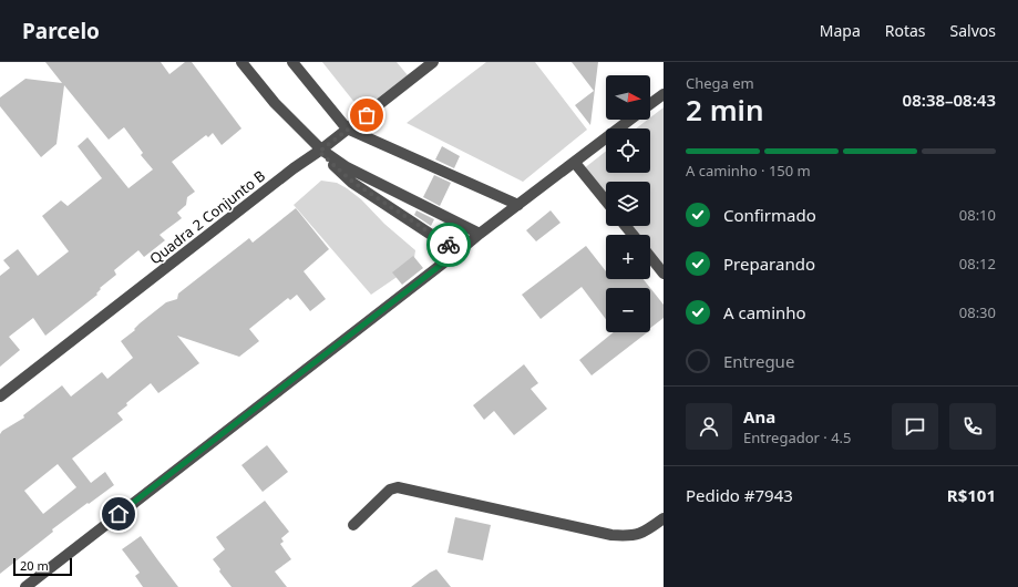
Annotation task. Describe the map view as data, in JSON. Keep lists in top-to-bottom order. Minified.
{"streets":{"street":["Quadra 2 Conjunto B"]},"scale_bar":"20 m","north":"right","page":{"header":"Parcelo","nav":["Mapa","Rotas","Salvos"],"heading":["2 min","Chega em","08:38–08:43"],"panel":["Ana","Entregador · 4.5","Pedido #7943","R$101"],"map_buttons":["+","−"],"bar":"A caminho · 150 m","list":[["Confirmado","08:10"],["Preparando","08:12"],["A caminho","08:30"],"Entregue"],"scale":"20 m"}}
